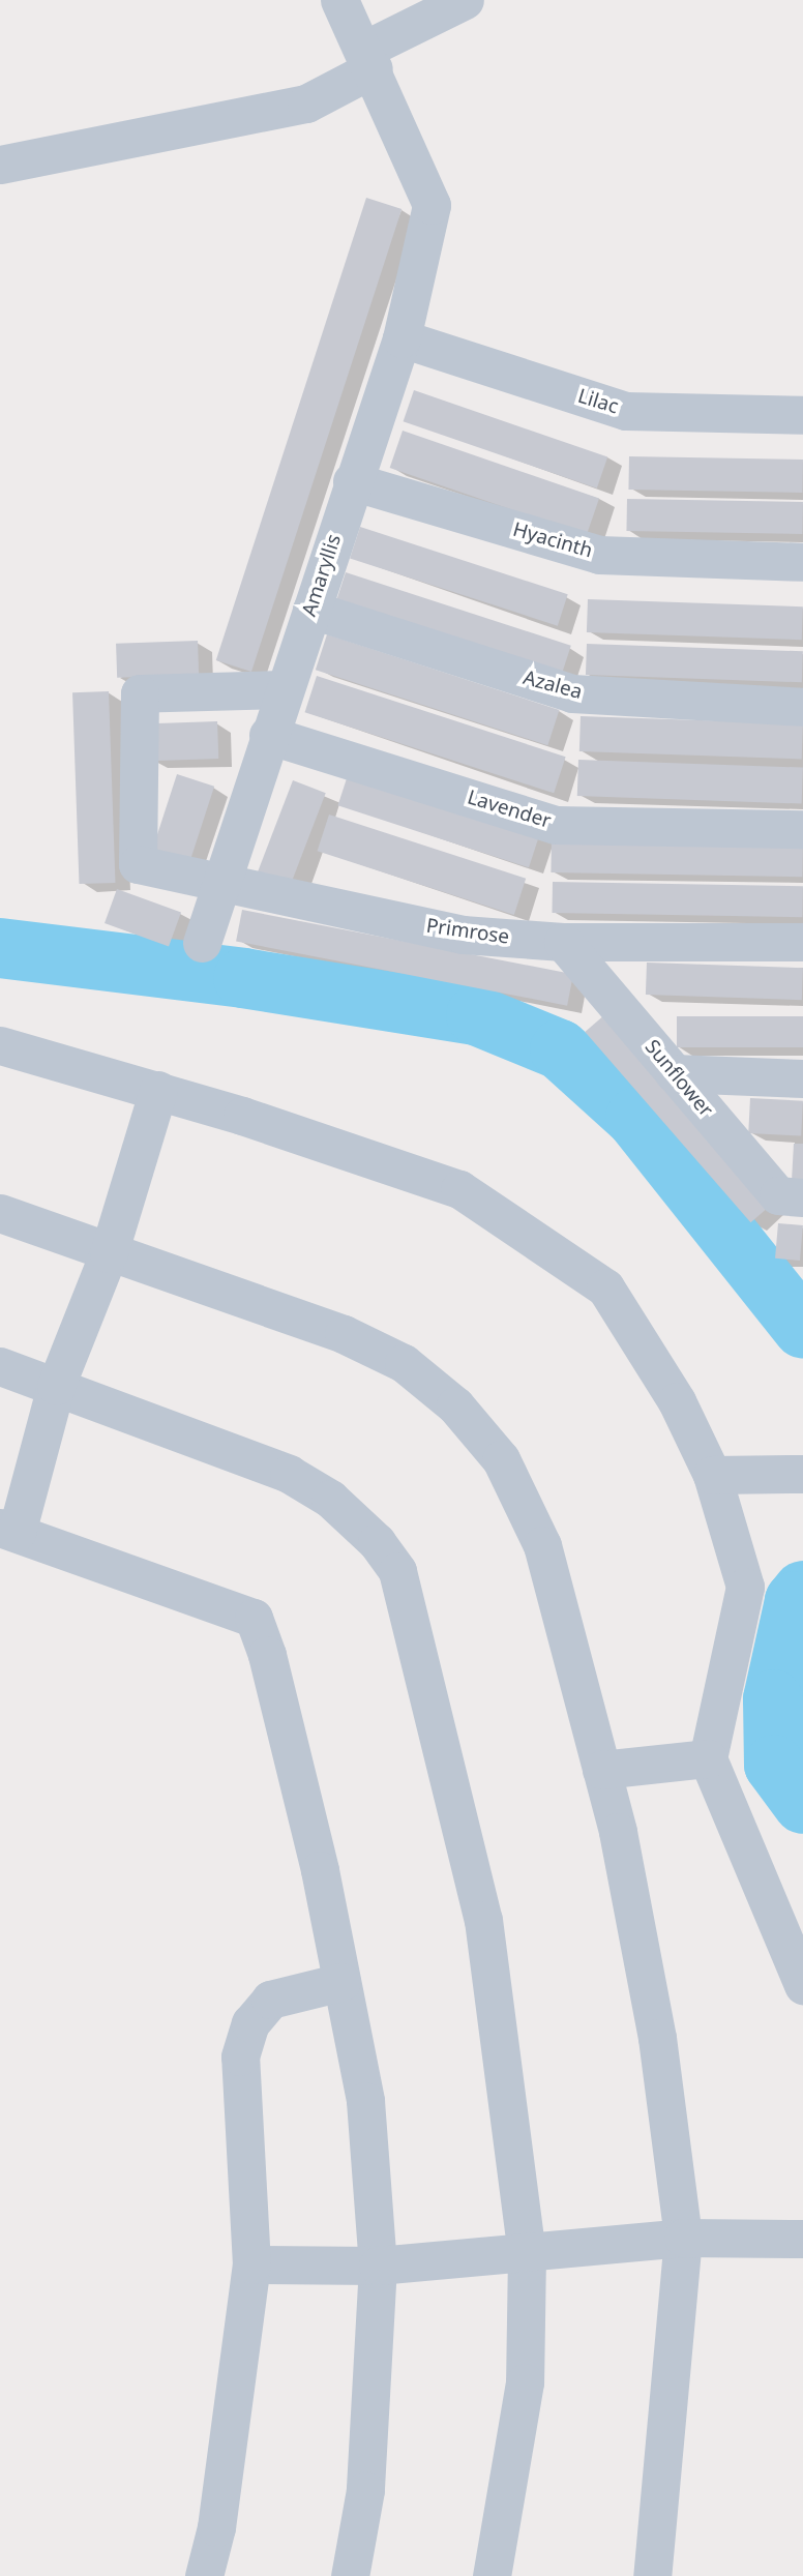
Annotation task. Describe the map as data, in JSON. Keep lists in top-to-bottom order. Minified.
{"streets":{"street":["Lilac","Hyacinth","Amaryllis","Azalea","Lavender","Primrose","Sunflower"]},"crossings":[["Lilac","Amaryllis"],["Hyacinth","Amaryllis"],["Amaryllis","Azalea"],["Amaryllis","Lavender"],["Amaryllis","Primrose"],["Primrose","Sunflower"]]}
